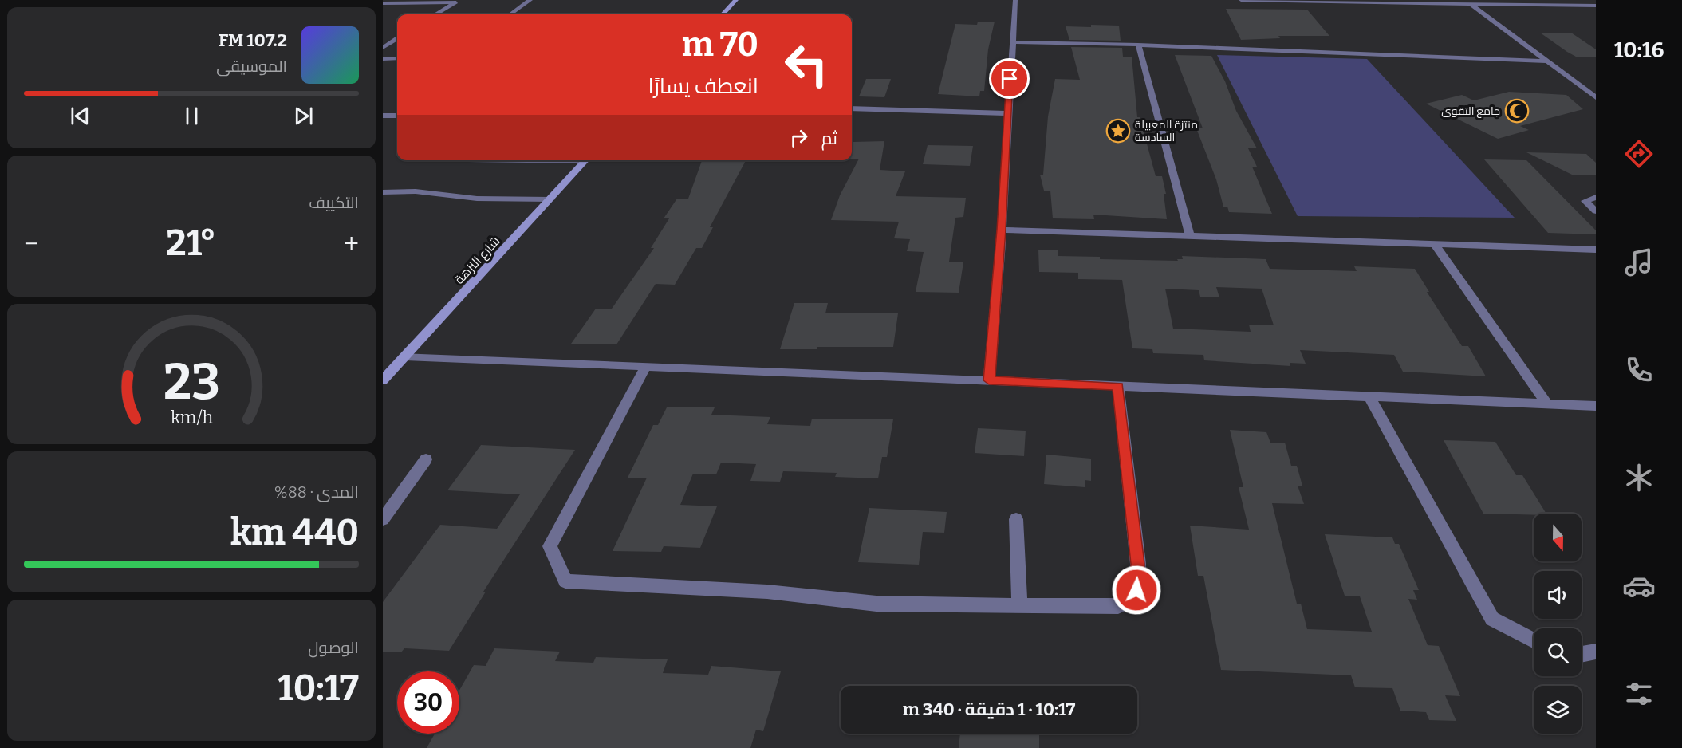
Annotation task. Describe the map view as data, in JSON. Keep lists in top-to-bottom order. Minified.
{"streets":{"main road":["شارع النزهة"]},"places":{"mosque":["جامع التقوى"],"place":["منتزة المعبيلة السادسة"]},"north":"bottom","page":{"tabs":"10:16","turn":["70 m","انعطف يسارًا"],"song":["107.2 FM","الموسيقى"],"then":"ثم","tile":["التكييف",["المدى · 88%","440 km"],["الوصول","10:17"]],"heat":["−","21°","+"],"limit":"30","trip":"10:17 · 1 دقيقة · 340 m","gauge":["23","km/h"]}}
